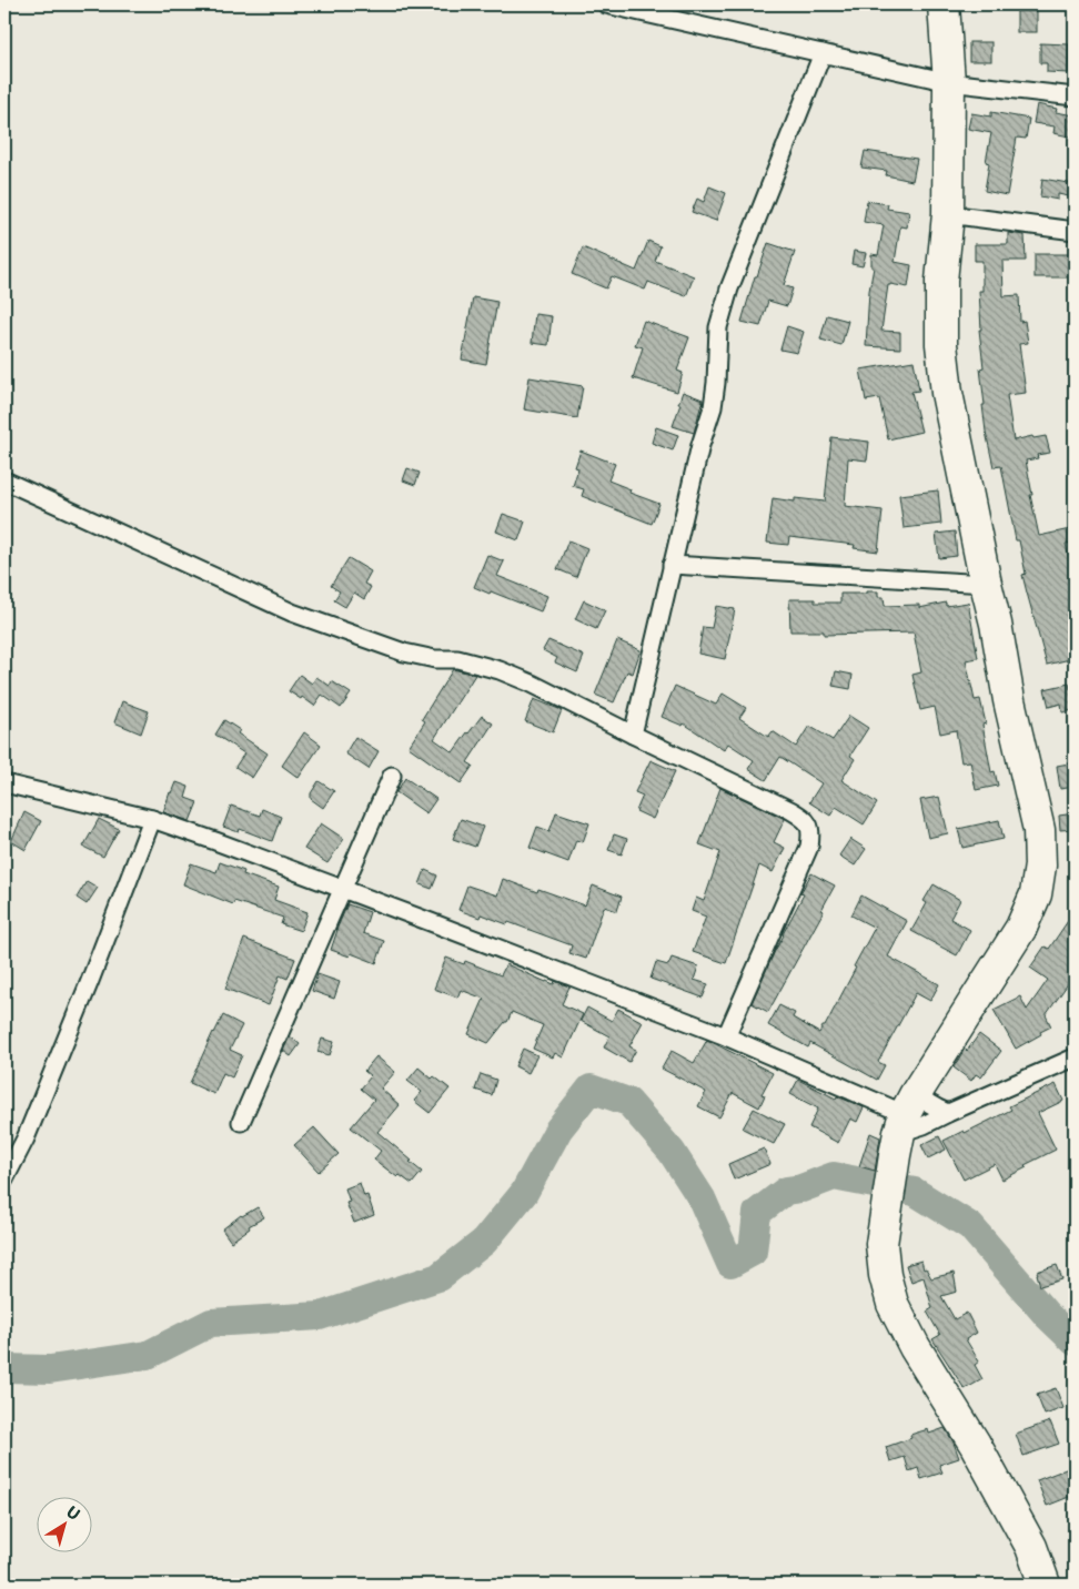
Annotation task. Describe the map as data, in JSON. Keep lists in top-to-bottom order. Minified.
{"north":"top right"}
